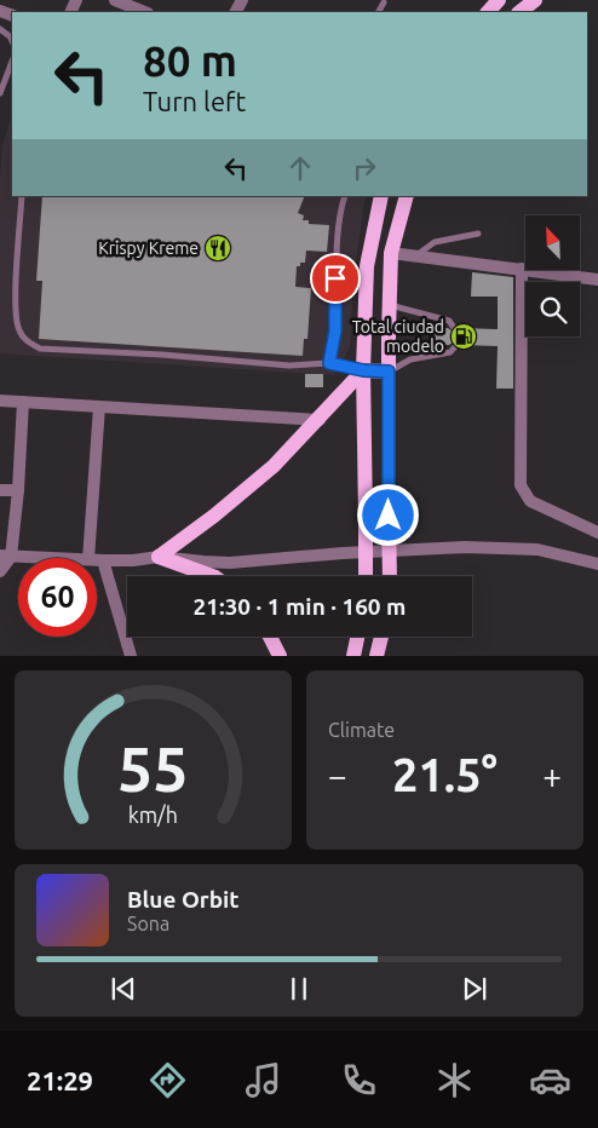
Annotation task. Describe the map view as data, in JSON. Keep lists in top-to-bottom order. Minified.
{"places":{"restaurant":["Krispy Kreme"],"fuel station":["Total ciudad modelo"]},"north":"top left","page":{"turn":["80 m","Turn left"],"limit":"60","trip":"21:30 · 1 min · 160 m","tile":"Climate","heat":["−","21.5°","+"],"song":["Blue Orbit","Sona"],"tabs":"21:29","gauge":["55","km/h"]}}
